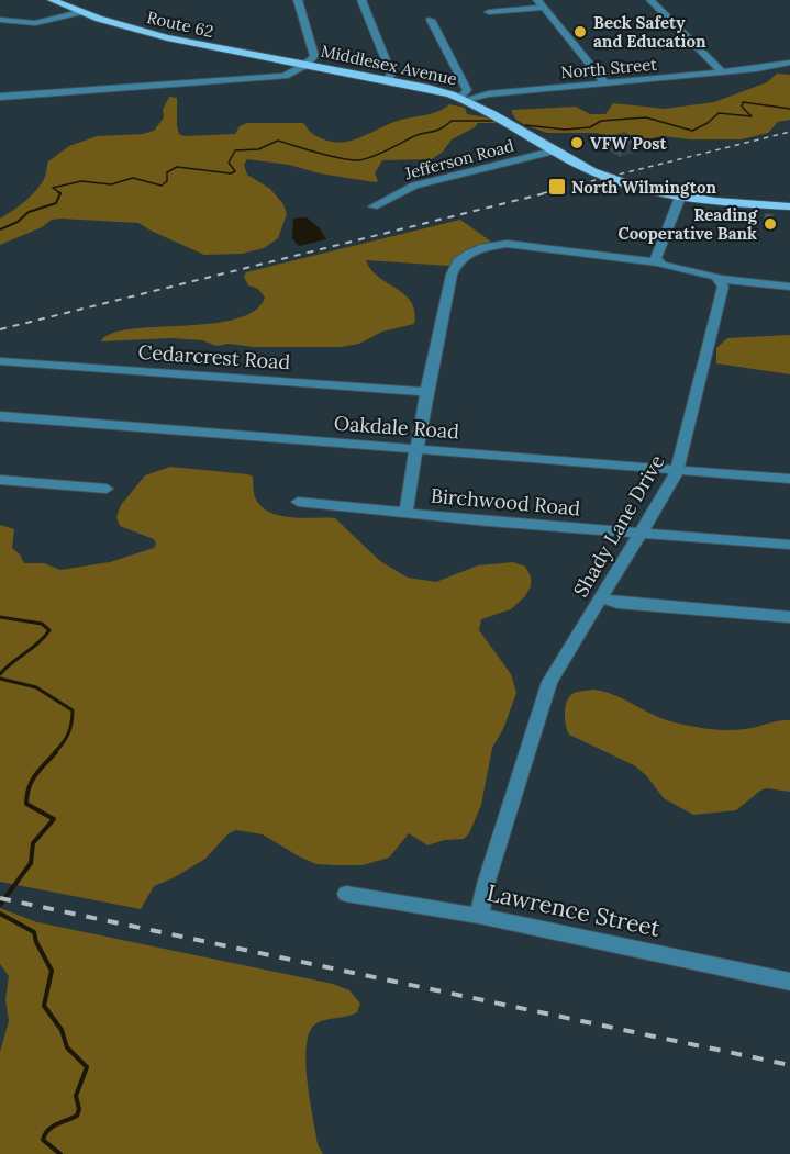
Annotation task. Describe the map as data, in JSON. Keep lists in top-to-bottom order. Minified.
{"streets":{"main road":["Route 62","Middlesex Avenue"],"street":["North Street","Jefferson Road","Cedarcrest Road","Oakdale Road","Birchwood Road","Shady Lane Drive","Lawrence Street"]},"crossings":[["Route 62","Middlesex Avenue"],["Middlesex Avenue","North Street"],["Middlesex Avenue","Jefferson Road"],["Oakdale Road","Shady Lane Drive"],["Birchwood Road","Shady Lane Drive"],["Shady Lane Drive","Lawrence Street"]],"places":{"other":["Beck Safety and Education","VFW Post","Reading Cooperative Bank"],"transit":["North Wilmington"]}}
